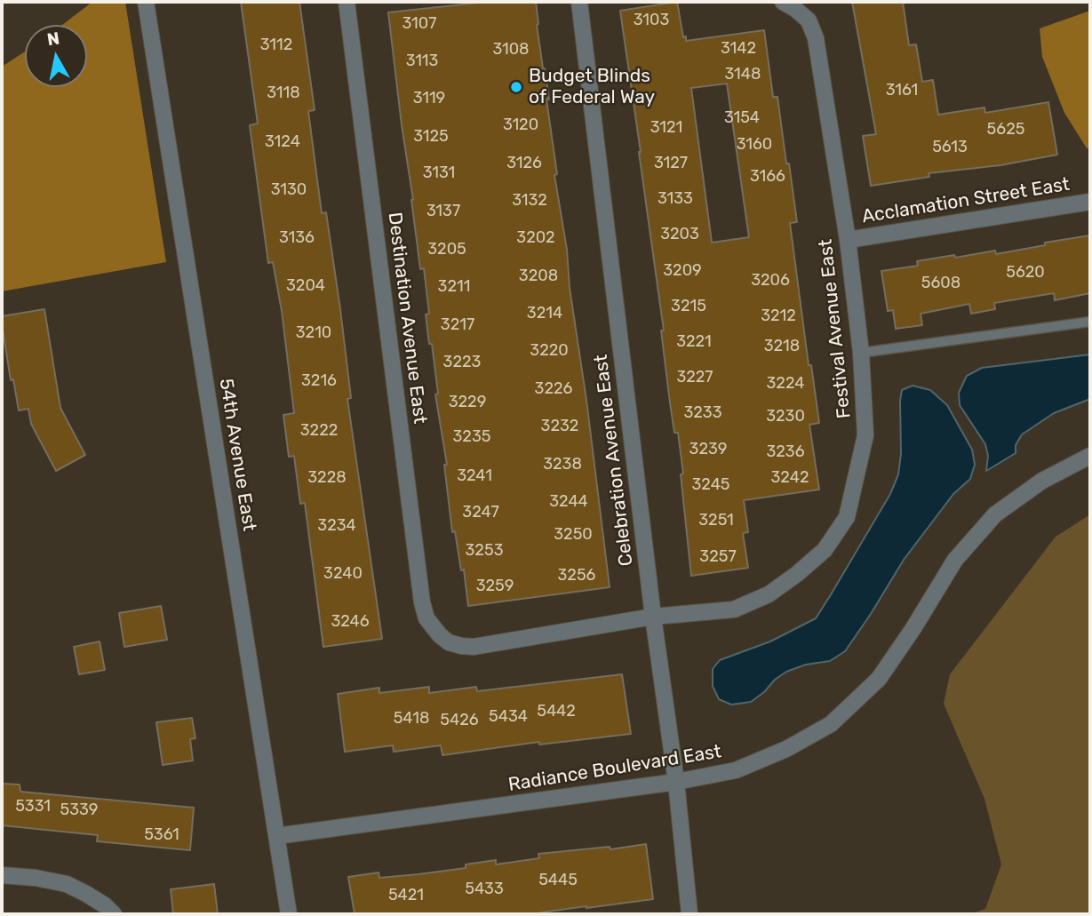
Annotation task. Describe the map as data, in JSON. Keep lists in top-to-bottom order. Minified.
{"streets":{"street":["Acclamation Street East","Destination Avenue East","Festival Avenue East","54th Avenue East","Celebration Avenue East","Radiance Boulevard East"]},"crossings":[["Acclamation Street East","Festival Avenue East"],["Destination Avenue East","Festival Avenue East"],["Festival Avenue East","Celebration Avenue East"],["54th Avenue East","Radiance Boulevard East"],["Celebration Avenue East","Radiance Boulevard East"]],"places":["Budget Blinds of Federal Way"],"house_numbers":["3103","3107","3112","3142","3108","3113","3148","3161","3118","3119","3154","3120","3121","5625","3125","3124","3160","5613","3126","3127","3131","3166","3130","3133","3132","3137","3203","3136","3202","3205","3209","5620","3208","3206","5608","3204","3211","3215","3214","3212","3217","3210","3221","3218","3220","3223","3227","3216","3224","3226","3229","3233","3230","3232","3222","3235","3239","3236","3238","3241","3228","3242","3245","3244","3247","3251","3234","3250","3253","3257","3240","3256","3259","3246","5442","5434","5418","5426","5331","5339","5361","5445","5433","5421"],"north":"top"}
